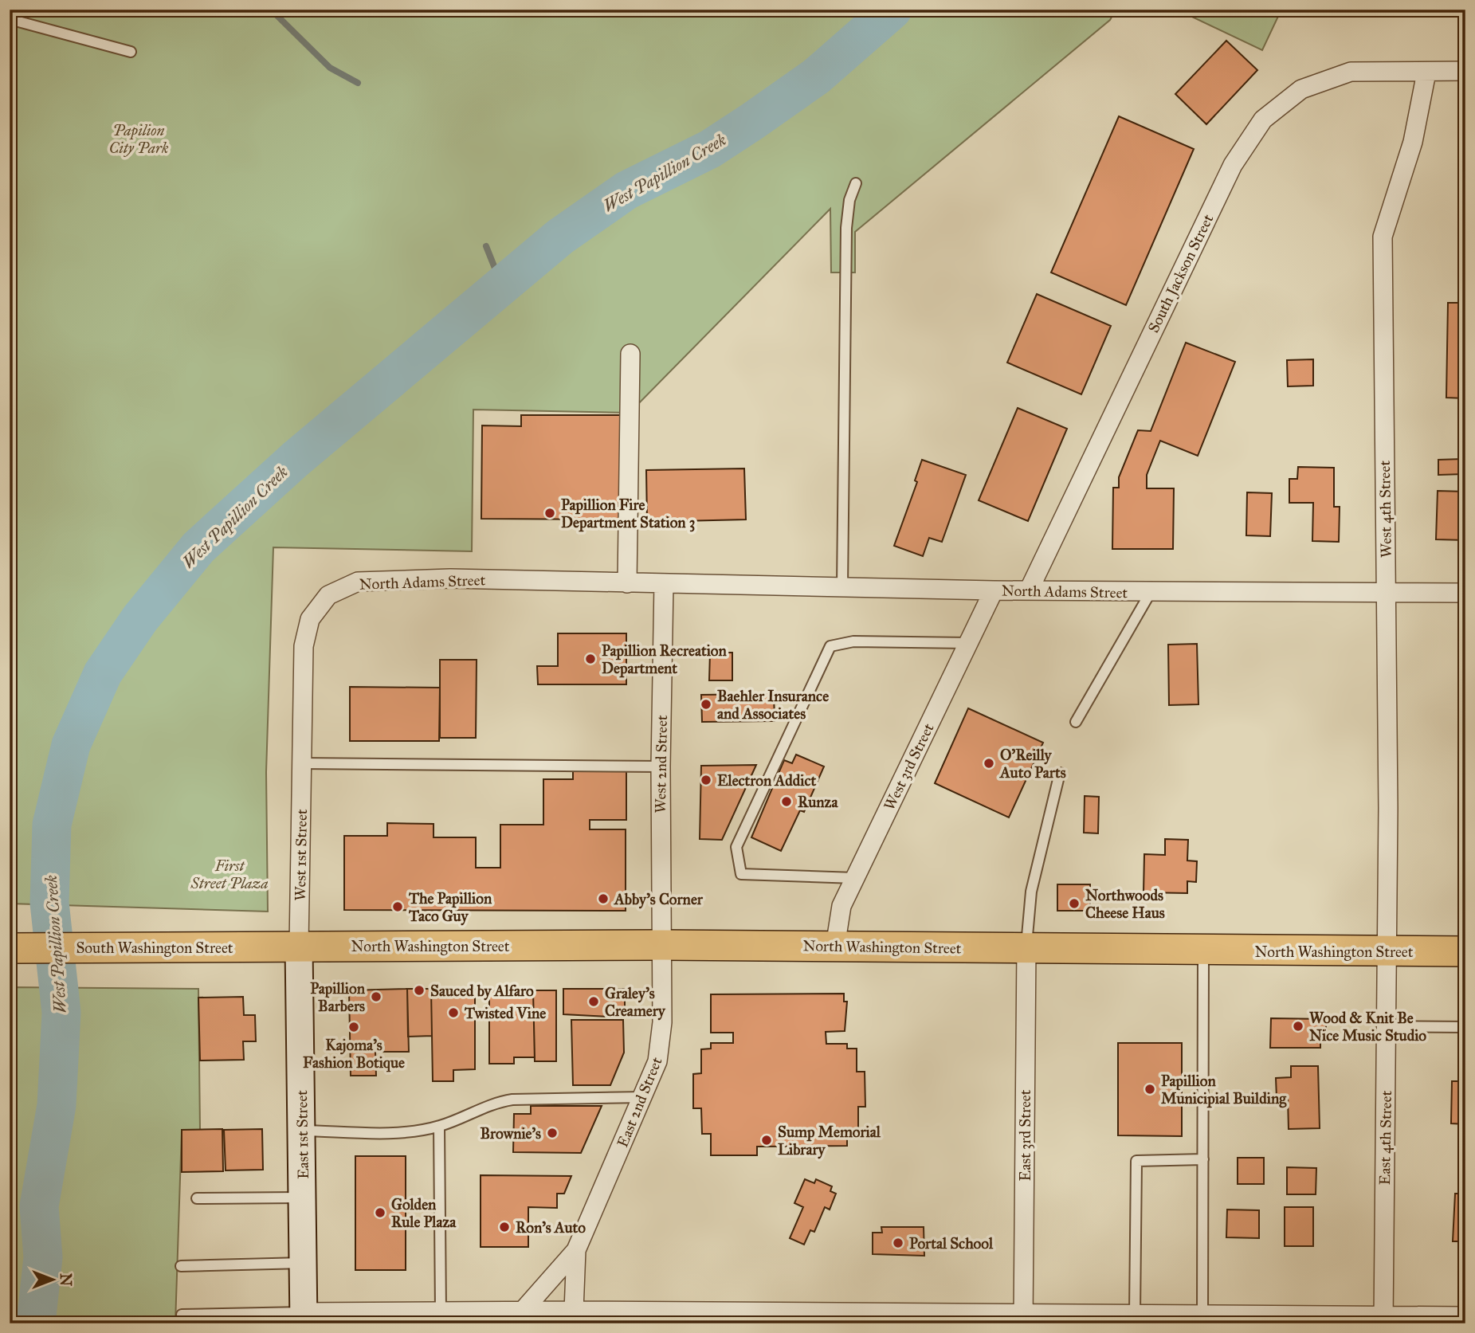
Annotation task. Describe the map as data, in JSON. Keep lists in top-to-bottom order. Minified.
{"streets":{"main road":["North Washington Street","South Washington Street","East 1st Street"],"street":["South Jackson Street","West 4th Street","North Adams Street","West 2nd Street","West 3rd Street","West 1st Street","East 2nd Street","East 3rd Street","East 4th Street"]},"crossings":[["South Jackson Street","West 4th Street"],["South Jackson Street","North Adams Street"],["West 4th Street","North Adams Street"],["West 4th Street","North Washington Street"],["West 4th Street","East 4th Street"],["North Adams Street","West 2nd Street"],["North Adams Street","West 3rd Street"],["North Adams Street","West 1st Street"],["West 2nd Street","North Washington Street"],["West 2nd Street","East 2nd Street"],["West 3rd Street","North Washington Street"],["West 1st Street","North Washington Street"],["West 1st Street","South Washington Street"],["West 1st Street","East 1st Street"],["North Washington Street","South Washington Street"],["North Washington Street","East 2nd Street"],["North Washington Street","East 1st Street"],["North Washington Street","East 3rd Street"],["North Washington Street","East 4th Street"],["South Washington Street","East 1st Street"]],"water":["West Papillion Creek"],"parks":["Papilion City Park","First Street Plaza"],"places":["Papillion Fire Department Station 3","Papillion Recreation Department","Baehler Insurance and Associates","O'Reilly Auto Parts","Electron Addict","Runza","Abby's Corner","Northwoods Cheese Haus","The Papillion Taco Guy","Sauced by Alfaro","Papillion Barbers","Graley's Creamery","Twisted Vine","Wood & Knit Be Nice Music Studio","Kajoma's Fashion Botique","Papillion Municipial Building","Brownie's","Sump Memorial Library","Golden Rule Plaza","Ron's Auto","Portal School"],"north":"right"}
